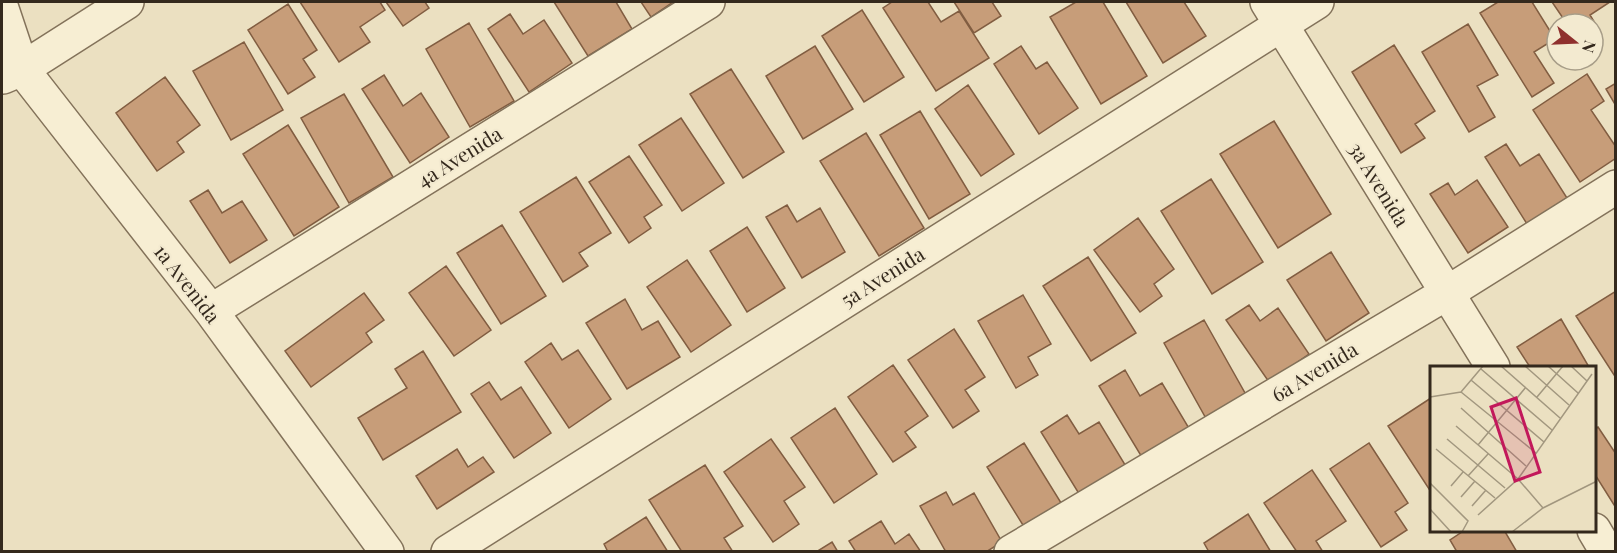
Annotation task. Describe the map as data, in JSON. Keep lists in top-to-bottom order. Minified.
{"streets":{"street":["4a Avenida","3a Avenida","5a Avenida","1a Avenida","6a Avenida"]},"crossings":[["4a Avenida","1a Avenida"],["3a Avenida","5a Avenida"],["3a Avenida","6a Avenida"]],"north":"right"}
